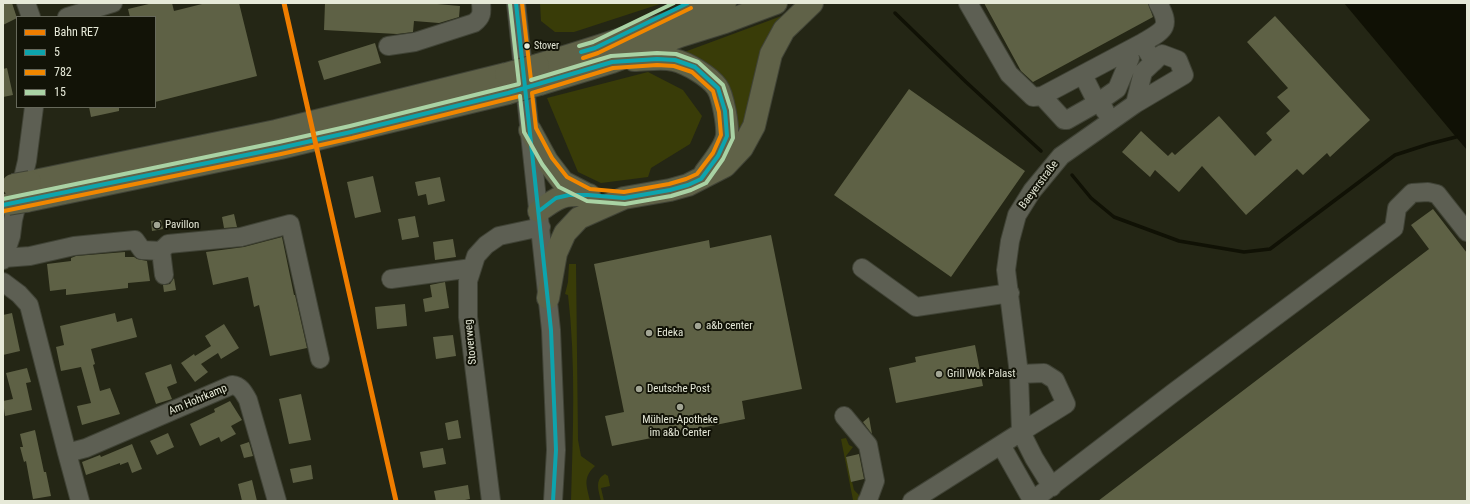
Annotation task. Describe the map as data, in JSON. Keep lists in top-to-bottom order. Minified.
{"streets":{"street":["Baeyerstraße","Stoverweg","Am Hohrkamp"]},"places":["Stover","Pavillon","a&b center","Edeka","Grill Wok Palast","Deutsche Post","Mühlen-Apotheke im a&b Center"],"lines":["rail line RE7","transit line 5","transit line 782","transit line 15"],"legend":["Bahn RE7","5","782","15"]}
